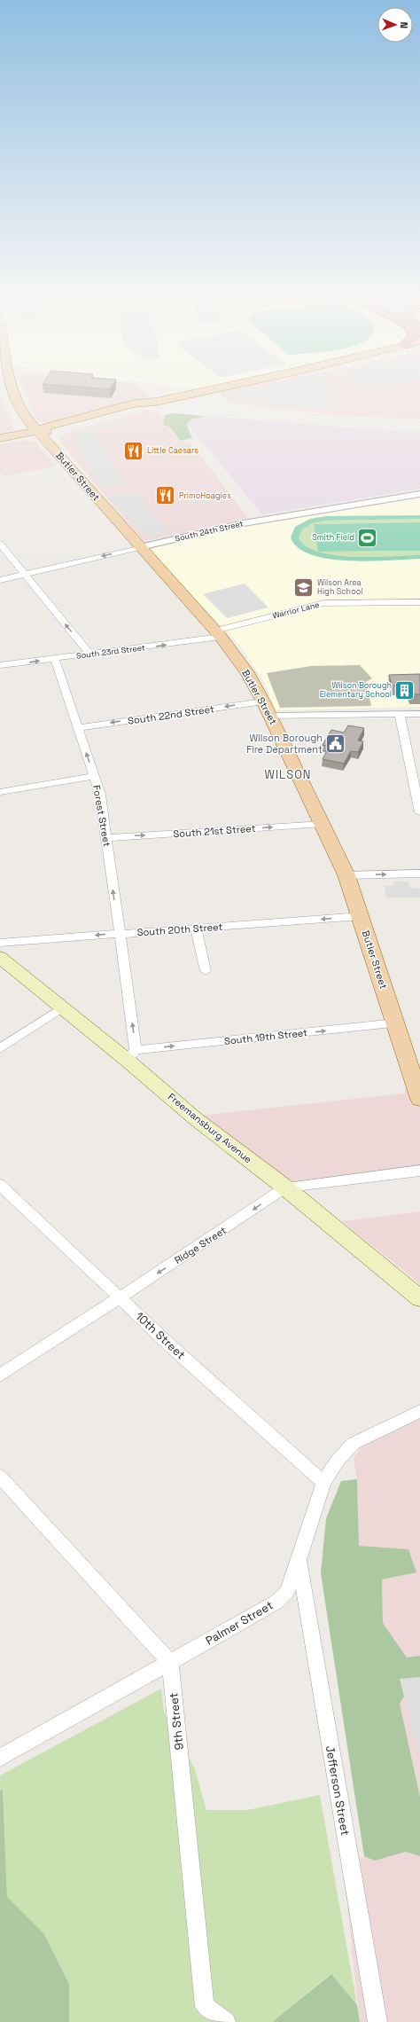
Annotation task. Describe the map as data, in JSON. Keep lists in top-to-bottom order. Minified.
{"streets":{"main road":["Butler Street","Freemansburg Avenue"],"street":["South 24th Street","Warrior Lane","South 23rd Street","South 22nd Street","Forest Street","South 21st Street","South 20th Street","South 19th Street","Ridge Street","10th Street","Palmer Street","9th Street","Jefferson Street"]},"crossings":[["Butler Street","South 24th Street"],["Butler Street","Warrior Lane"],["Butler Street","South 23rd Street"],["Butler Street","South 22nd Street"],["Butler Street","South 21st Street"],["Butler Street","South 20th Street"],["Butler Street","South 19th Street"],["Warrior Lane","South 23rd Street"],["South 23rd Street","Forest Street"],["South 22nd Street","Forest Street"],["Forest Street","South 21st Street"],["Forest Street","South 20th Street"],["Forest Street","South 19th Street"],["Forest Street","Freemansburg Avenue"],["South 19th Street","Freemansburg Avenue"],["Freemansburg Avenue","Ridge Street"],["Ridge Street","10th Street"],["10th Street","Palmer Street"],["Palmer Street","9th Street"],["Palmer Street","Jefferson Street"]],"one_way":["South 23rd Street","South 22nd Street","Forest Street","South 21st Street","South 20th Street","South 19th Street","Ridge Street"],"districts":["WILSON"],"places":{"restaurant":["Little Caesars","PrimoHoagies"],"sports":["Smith Field"],"school or university":["Wilson Area High School"],"building":["Wilson Borough Elementary School"],"public building":["Wilson Borough Fire Department"]},"north":"right"}
